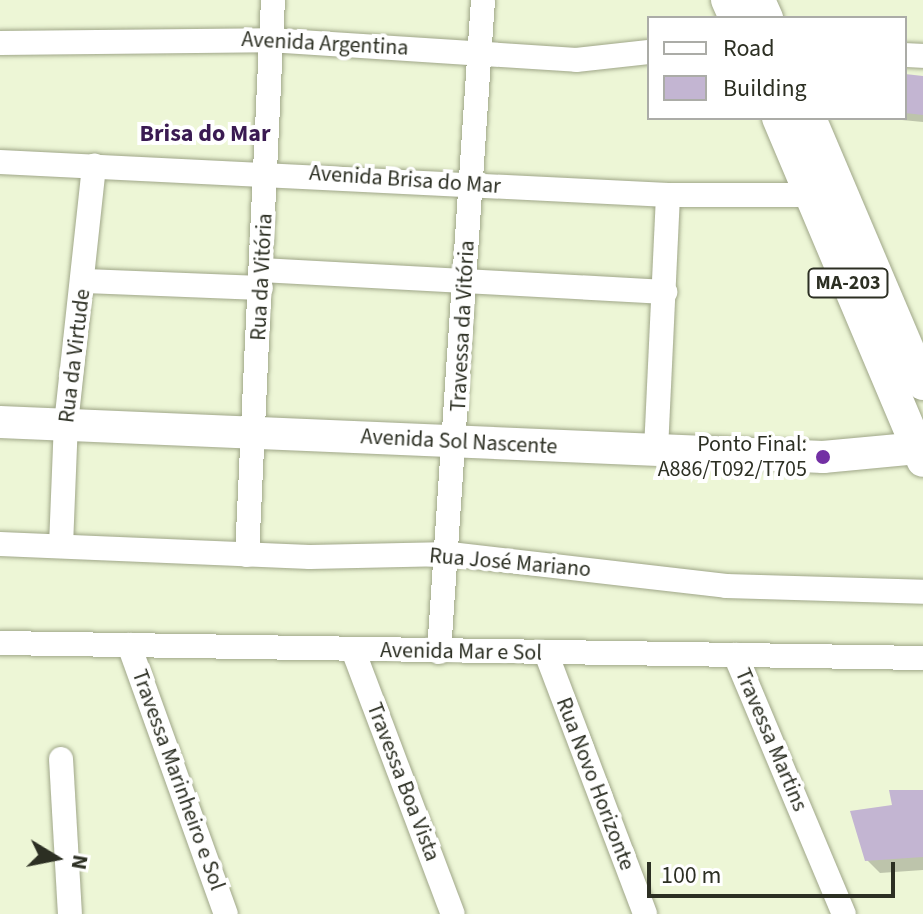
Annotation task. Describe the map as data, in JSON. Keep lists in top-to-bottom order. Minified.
{"streets":{"main road":["MA-203","Avenida Sol Nascente"],"street":["Avenida Argentina","Avenida Brisa do Mar","Rua da Vitória","Travessa da Vitória","Rua da Virtude","Rua José Mariano","Avenida Mar e Sol","Travessa Martins","Travessa Marinheiro e Sol","Travessa Boa Vista","Rua Novo Horizonte"]},"crossings":[["Avenida Argentina","Rua da Vitória"],["Avenida Argentina","Travessa da Vitória"],["Avenida Brisa do Mar","Rua da Vitória"],["Avenida Brisa do Mar","MA-203"],["Avenida Brisa do Mar","Travessa da Vitória"],["Avenida Brisa do Mar","Rua da Virtude"],["Rua da Vitória","Avenida Sol Nascente"],["Rua da Vitória","Rua José Mariano"],["MA-203","Avenida Sol Nascente"],["Travessa da Vitória","Avenida Sol Nascente"],["Travessa da Vitória","Rua José Mariano"],["Travessa da Vitória","Avenida Mar e Sol"],["Rua da Virtude","Avenida Sol Nascente"],["Rua da Virtude","Rua José Mariano"],["Avenida Mar e Sol","Travessa Martins"],["Avenida Mar e Sol","Travessa Marinheiro e Sol"],["Avenida Mar e Sol","Travessa Boa Vista"],["Avenida Mar e Sol","Rua Novo Horizonte"]],"districts":["Brisa do Mar"],"places":["Ponto Final: A886/T092/T705"],"legend":["Road","Building"],"scale_bar":"100 m","north":"right"}
